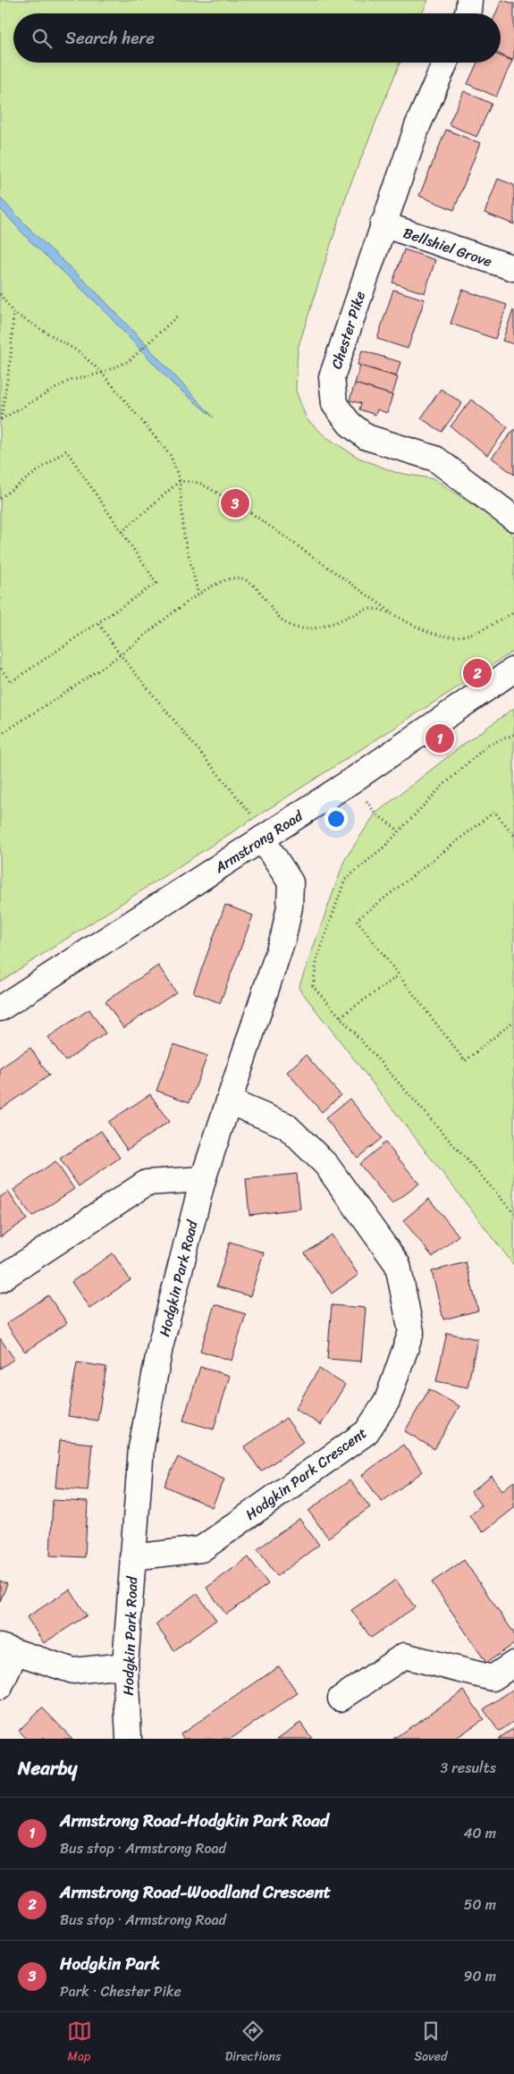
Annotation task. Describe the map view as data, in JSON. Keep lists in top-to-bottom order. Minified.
{"streets":{"street":["Bellshiel Grove","Chester Pike","Armstrong Road","Hodgkin Park Road","Hodgkin Park Crescent"]},"crossings":[["Bellshiel Grove","Chester Pike"],["Armstrong Road","Hodgkin Park Road"],["Hodgkin Park Road","Hodgkin Park Crescent"]],"page":{"search":"Search here","pins":["3","2","1"],"heading":["Nearby","3 results"],"list":[{"mark":"1","name":"Armstrong Road-Hodgkin Park Road","note":"Bus stop · Armstrong Road","value":"40 m"},{"mark":"2","name":"Armstrong Road-Woodland Crescent","note":"Bus stop · Armstrong Road","value":"50 m"},{"mark":"3","name":"Hodgkin Park","note":"Park · Chester Pike","value":"90 m"}],"nav":["Map","Directions","Saved"]}}
